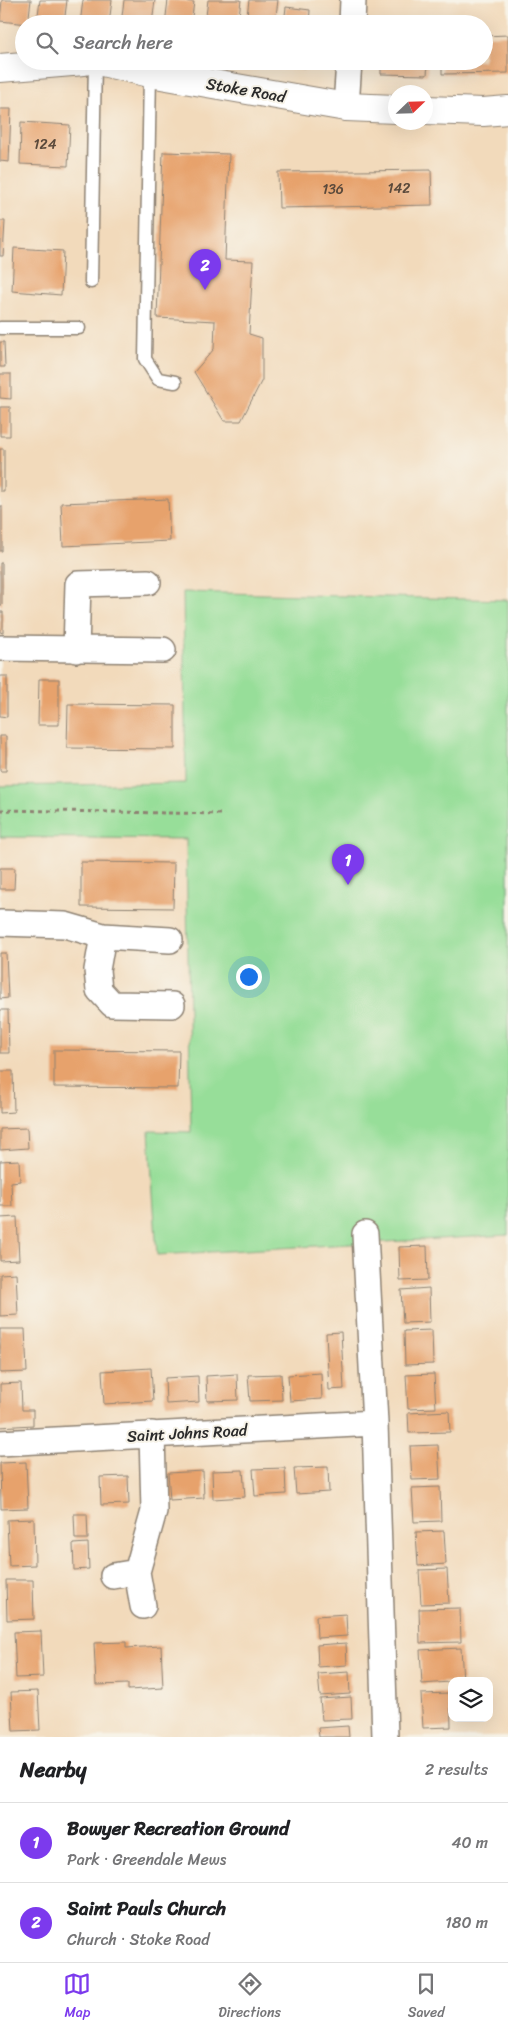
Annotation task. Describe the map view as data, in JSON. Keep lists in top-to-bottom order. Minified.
{"streets":{"main road":["Stoke Road"],"street":["Saint Johns Road"]},"house_numbers":["124","142","136"],"north":"top right","page":{"search":"Search here","pins":["2","1"],"heading":["Nearby","2 results"],"list":[{"mark":"1","name":"Bowyer Recreation Ground","note":"Park · Greendale Mews","value":"40 m"},{"mark":"2","name":"Saint Pauls Church","note":"Church · Stoke Road","value":"180 m"}],"nav":["Map","Directions","Saved"]}}
